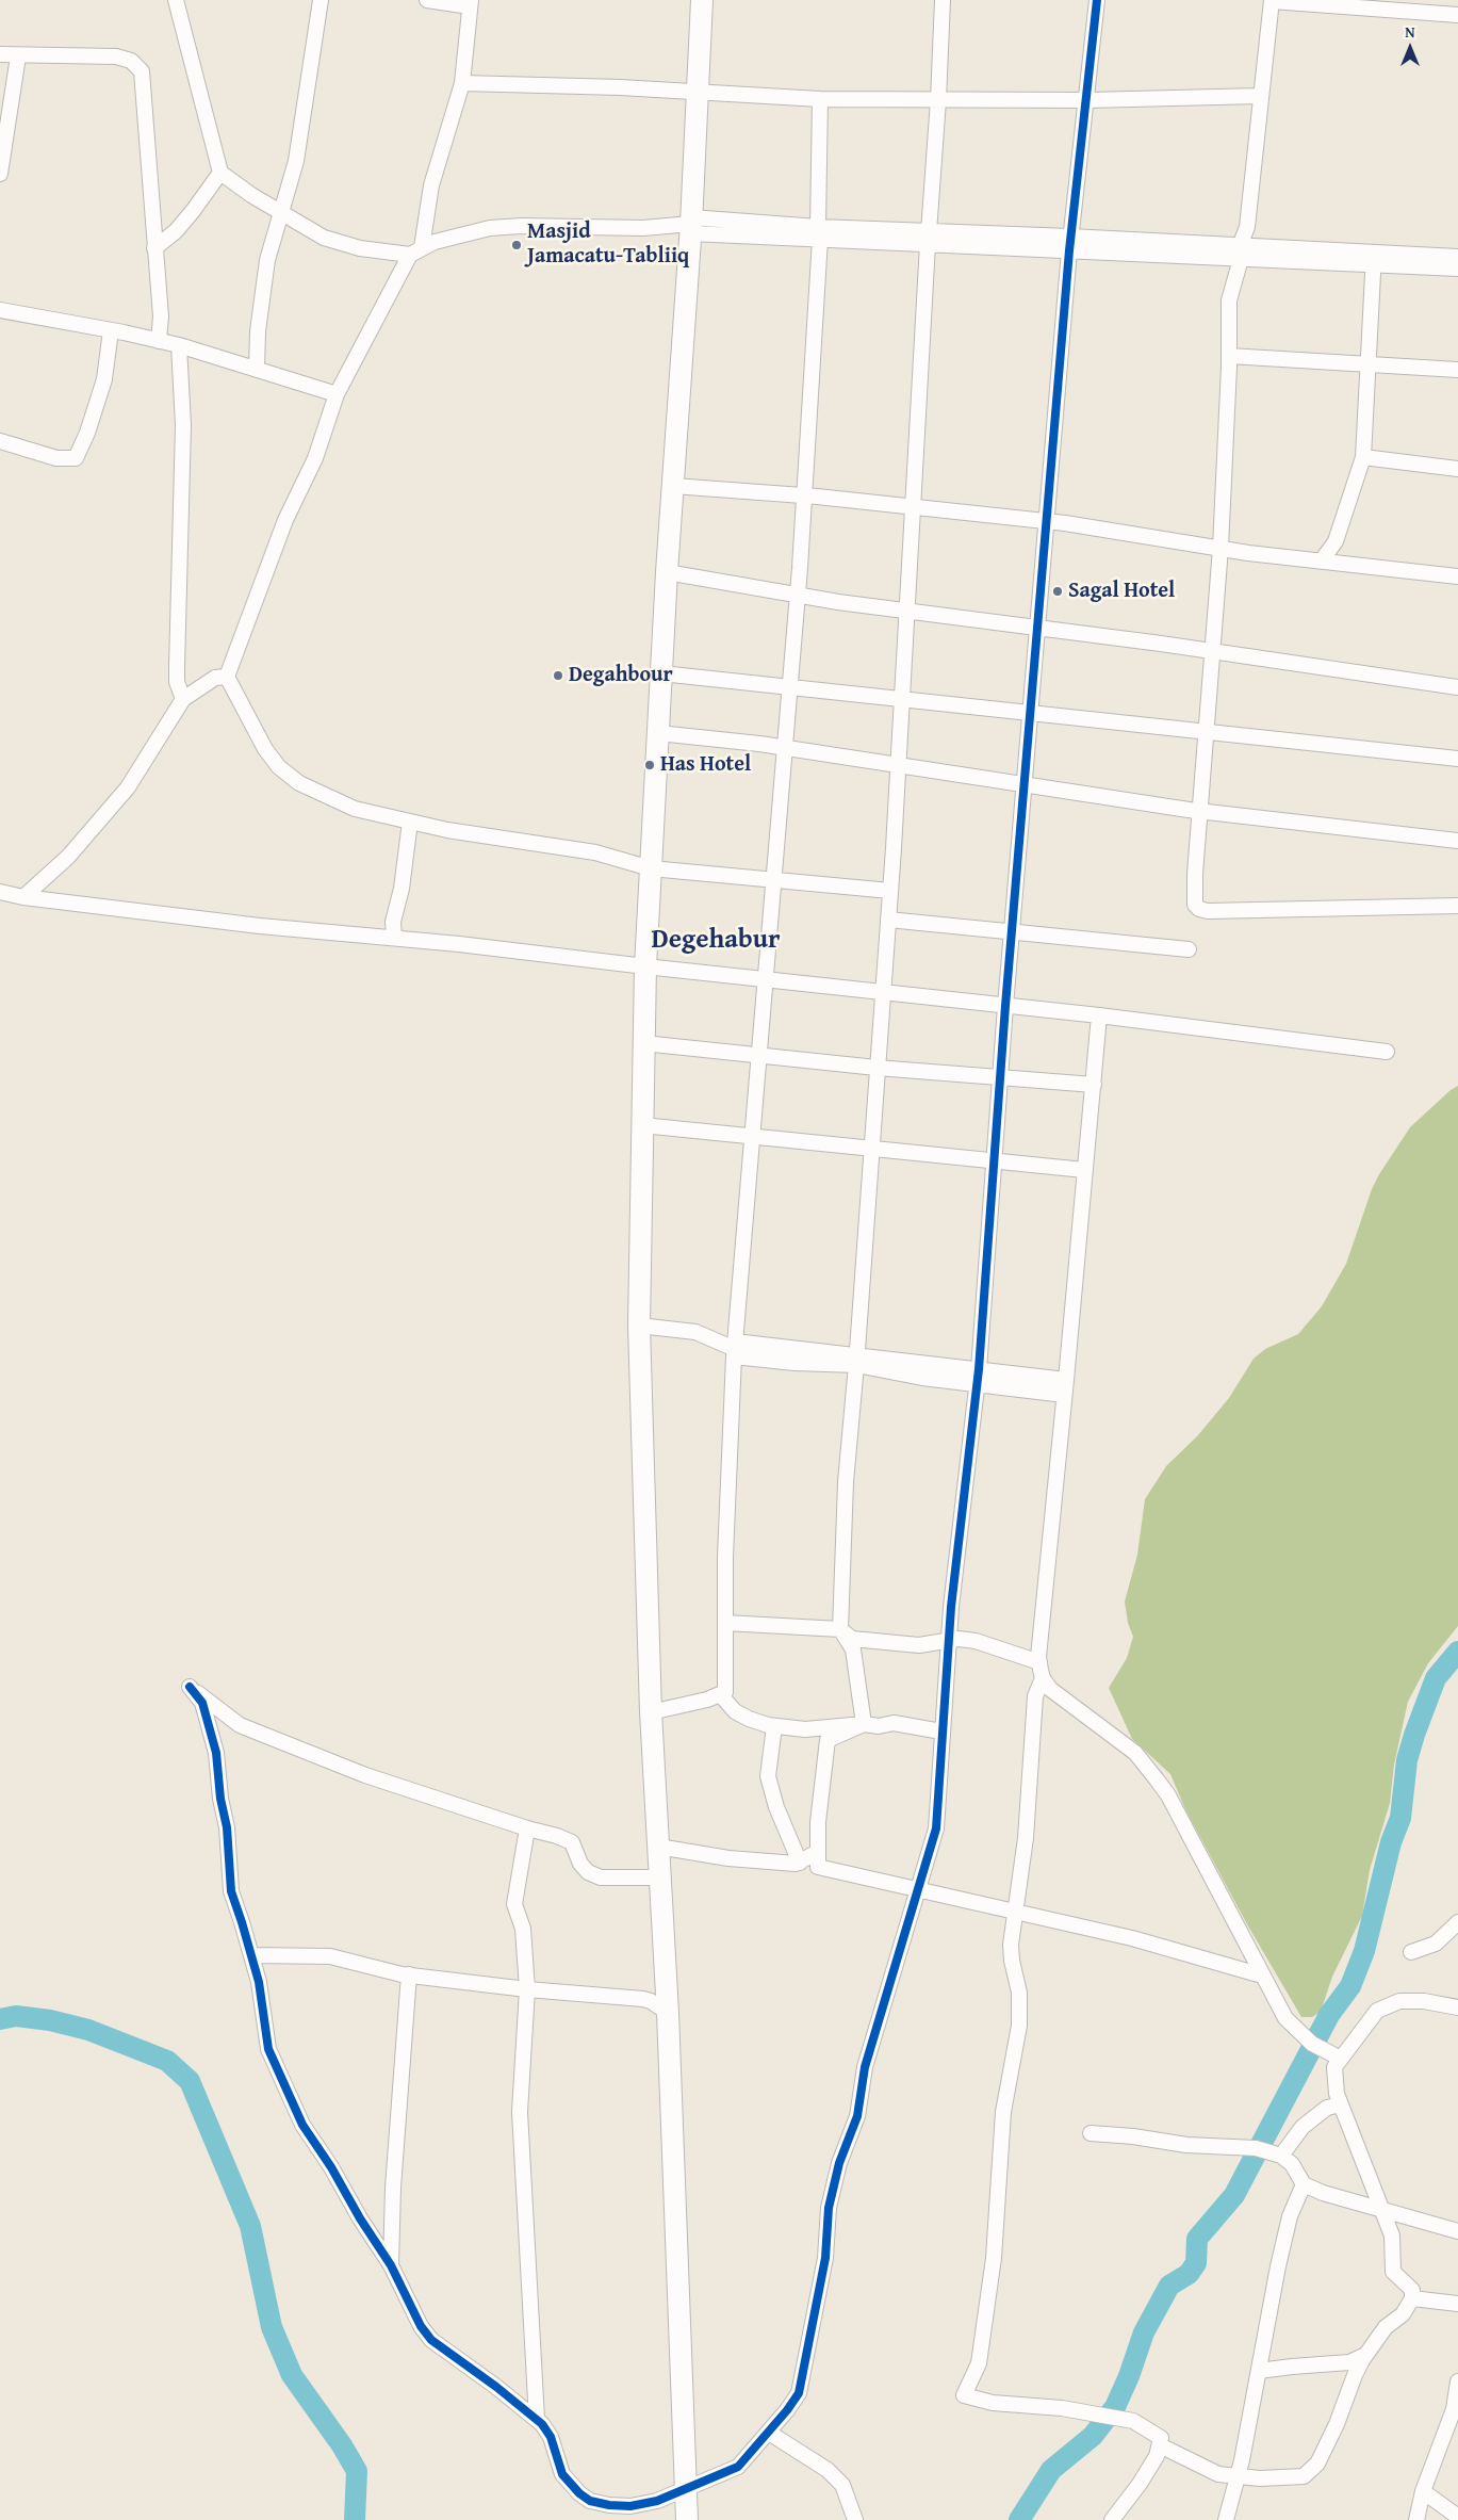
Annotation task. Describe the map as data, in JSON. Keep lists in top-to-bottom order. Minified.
{"districts":["Degehabur"],"places":["Masjid Jamacatu-Tabliiq","Sagal Hotel","Degahbour","Has Hotel"],"north":"top"}
